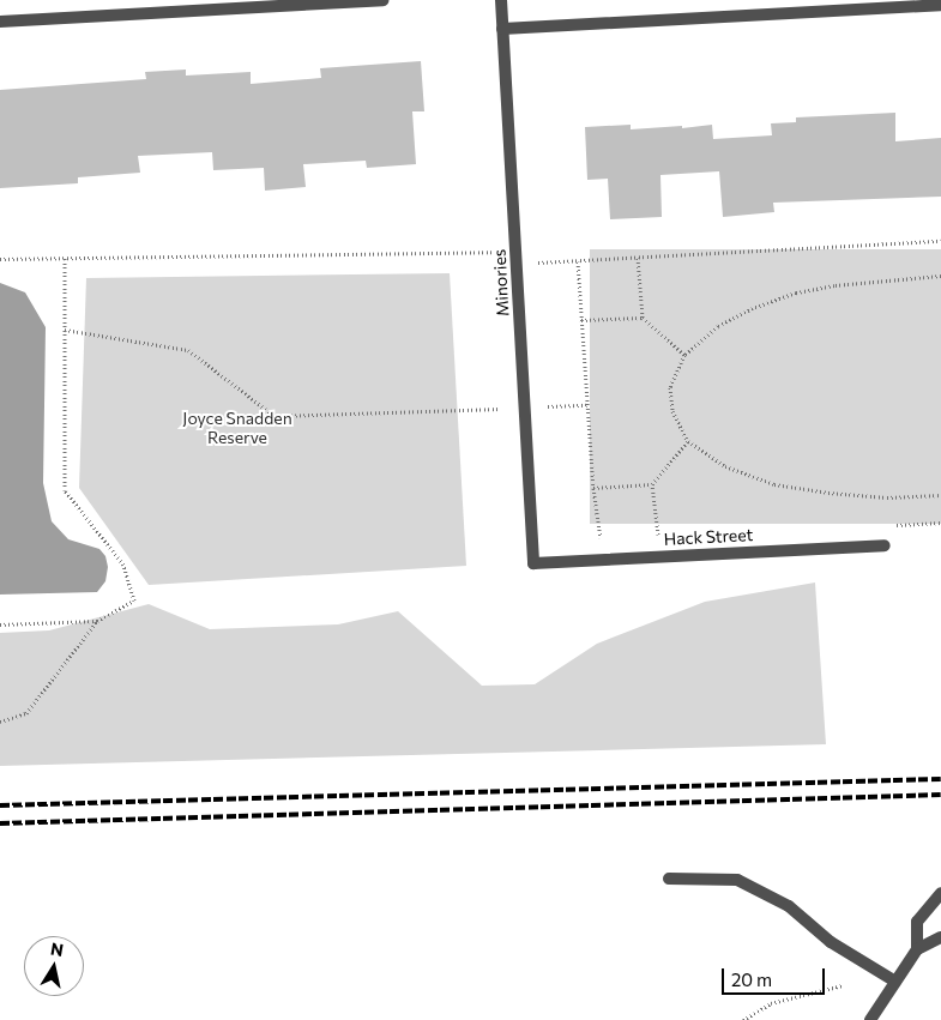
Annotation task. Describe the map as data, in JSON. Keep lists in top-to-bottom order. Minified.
{"streets":{"street":["Minories","Hack Street"]},"crossings":[["Minories","Hack Street"]],"parks":["Joyce Snadden Reserve"],"scale_bar":"20 m","north":"top"}
